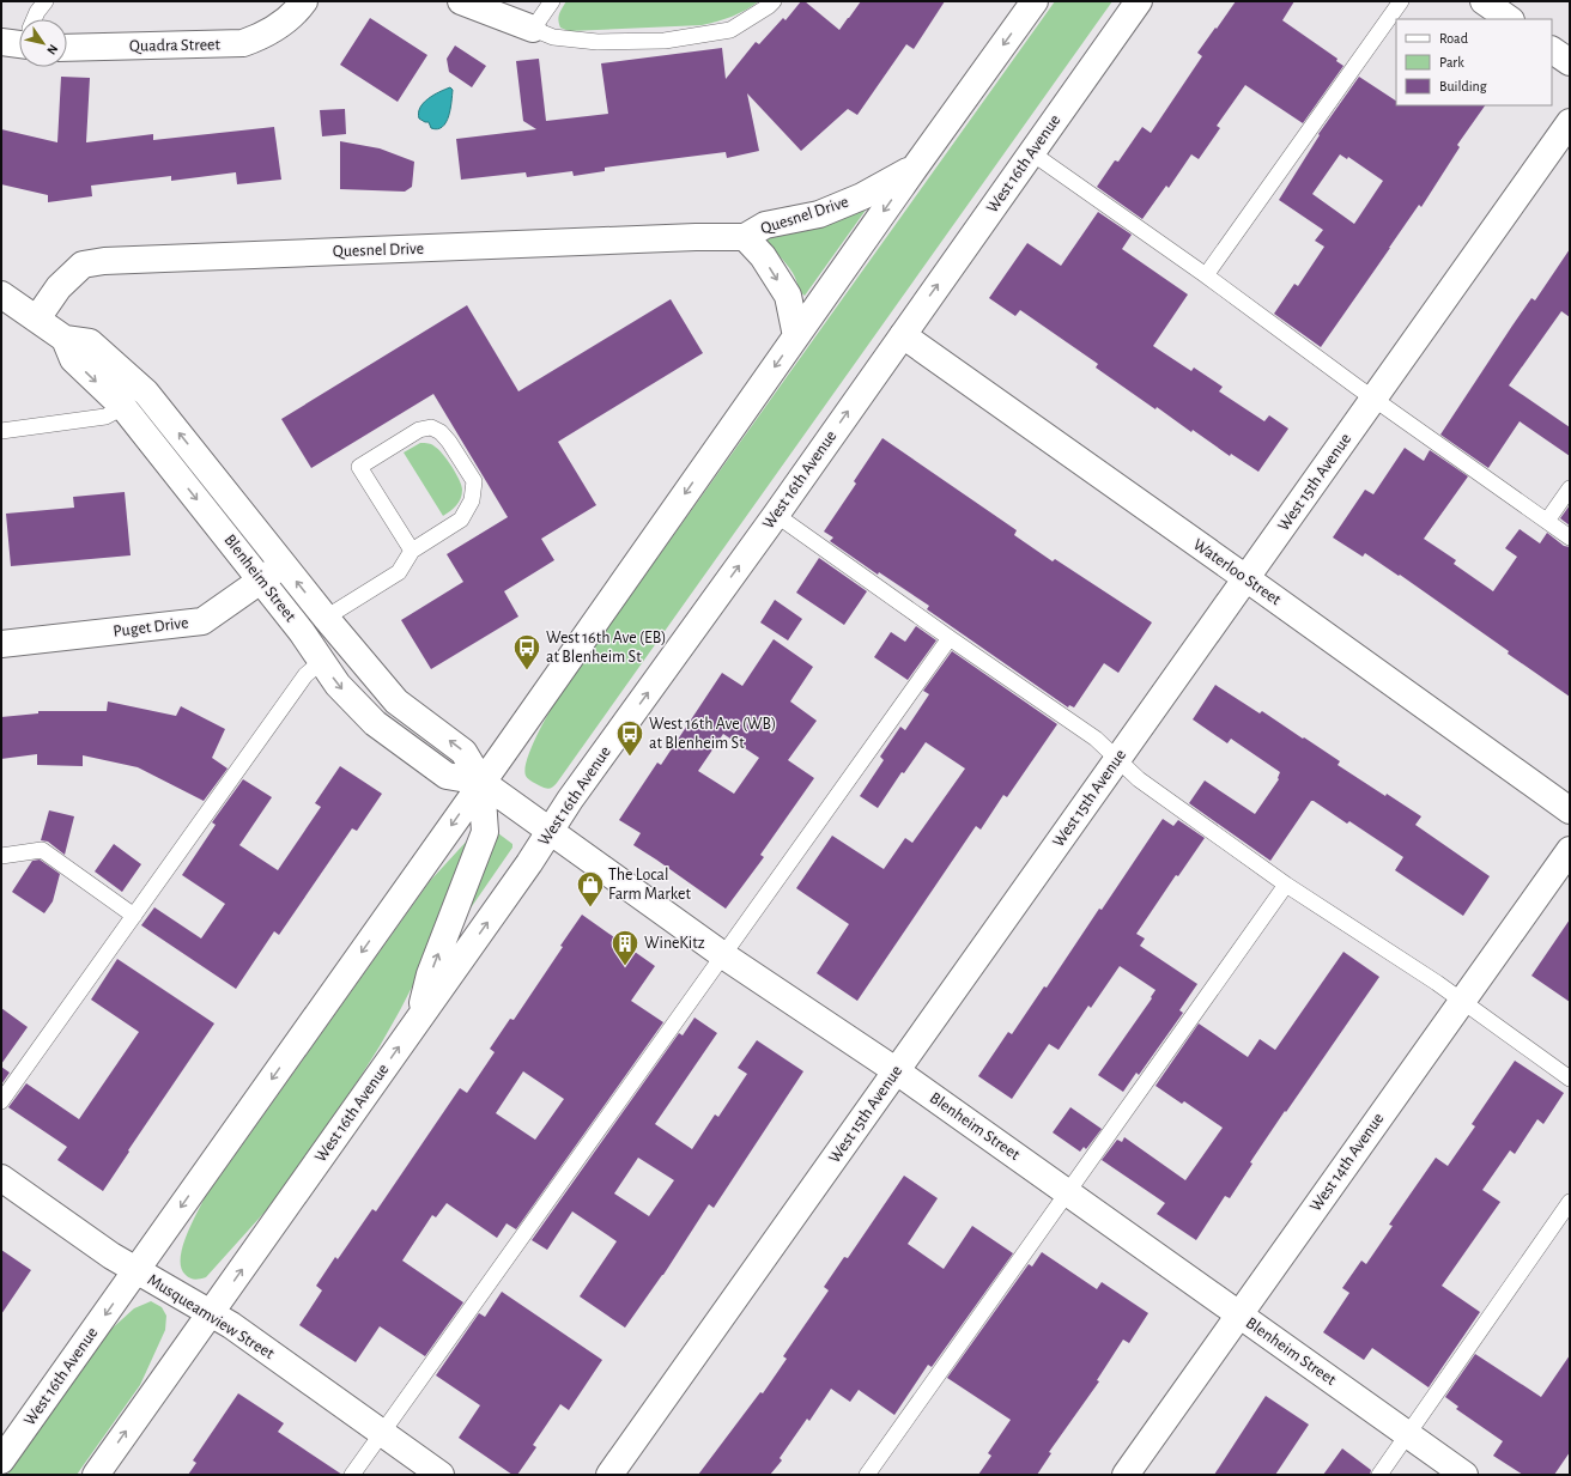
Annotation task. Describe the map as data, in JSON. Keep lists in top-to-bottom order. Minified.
{"streets":{"street":["Quadra Street","West 16th Avenue","Quesnel Drive","West 15th Avenue","Waterloo Street","Blenheim Street","Puget Drive","West 14th Avenue","Musqueamview Street"]},"crossings":[["West 16th Avenue","Quesnel Drive"],["West 16th Avenue","Waterloo Street"],["West 16th Avenue","Blenheim Street"],["West 16th Avenue","Musqueamview Street"],["Quesnel Drive","Blenheim Street"],["West 15th Avenue","Waterloo Street"],["West 15th Avenue","Blenheim Street"],["Blenheim Street","Puget Drive"],["Blenheim Street","West 14th Avenue"]],"places":{"bus stop":["West 16th Ave (EB) at Blenheim St","West 16th Ave (WB) at Blenheim St"],"shop":["The Local Farm Market"],"building":["WineKitz"]},"legend":["Road","Park","Building"],"north":"bottom right"}
